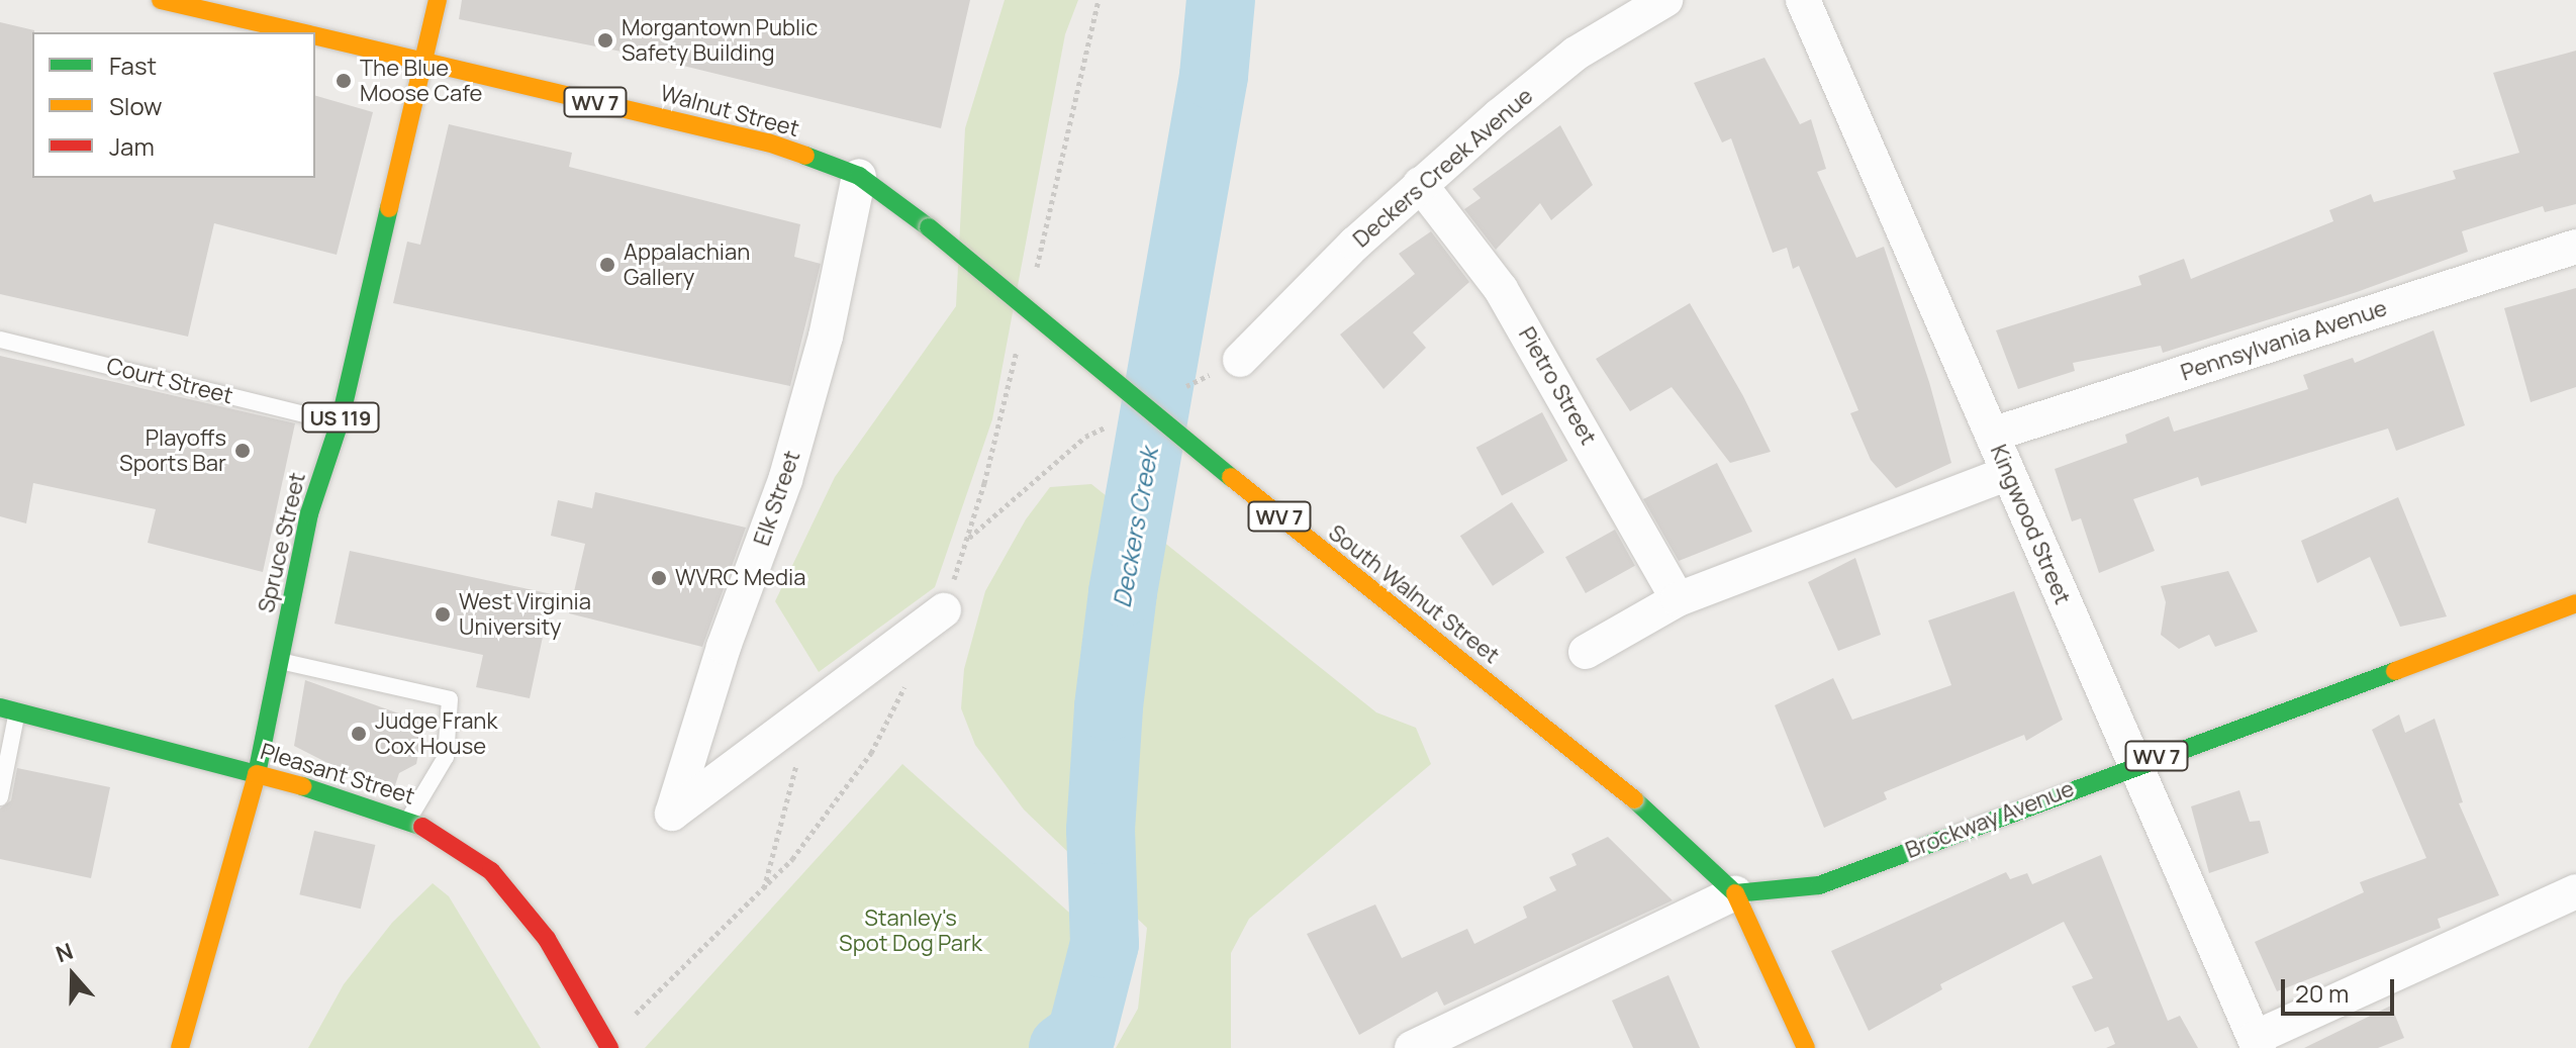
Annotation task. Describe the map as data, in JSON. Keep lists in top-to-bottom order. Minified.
{"streets":{"main road":["WV 7","Walnut Street","US 119","Spruce Street","South Walnut Street","Pleasant Street","Brockway Avenue"],"street":["Deckers Creek Avenue","Pennsylvania Avenue","Pietro Street","Elk Street","Kingwood Street"],"lane":["Court Street"]},"crossings":[["Walnut Street","Elk Street"],["Walnut Street","Spruce Street"],["Walnut Street","South Walnut Street"],["Deckers Creek Avenue","Pietro Street"],["Pennsylvania Avenue","Kingwood Street"],["Court Street","Spruce Street"],["Kingwood Street","Brockway Avenue"],["Spruce Street","Pleasant Street"],["South Walnut Street","Brockway Avenue"]],"water":["Deckers Creek"],"parks":["Stanley's Spot Dog Park"],"places":["Morgantown Public Safety Building","The Blue Moose Cafe","Appalachian Gallery","Playoffs Sports Bar","WVRC Media","West Virginia University","Judge Frank Cox House"],"legend":["Fast","Slow","Jam"],"scale_bar":"20 m","north":"top"}
